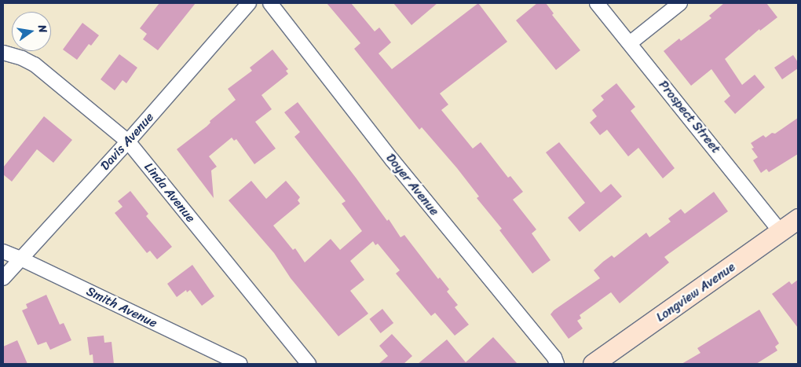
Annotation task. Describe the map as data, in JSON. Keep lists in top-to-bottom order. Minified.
{"streets":{"street":["Prospect Street","Davis Avenue","Doyer Avenue","Linda Avenue","Longview Avenue","Smith Avenue"]},"crossings":[["Prospect Street","Longview Avenue"],["Davis Avenue","Linda Avenue"],["Davis Avenue","Smith Avenue"]],"north":"right"}
